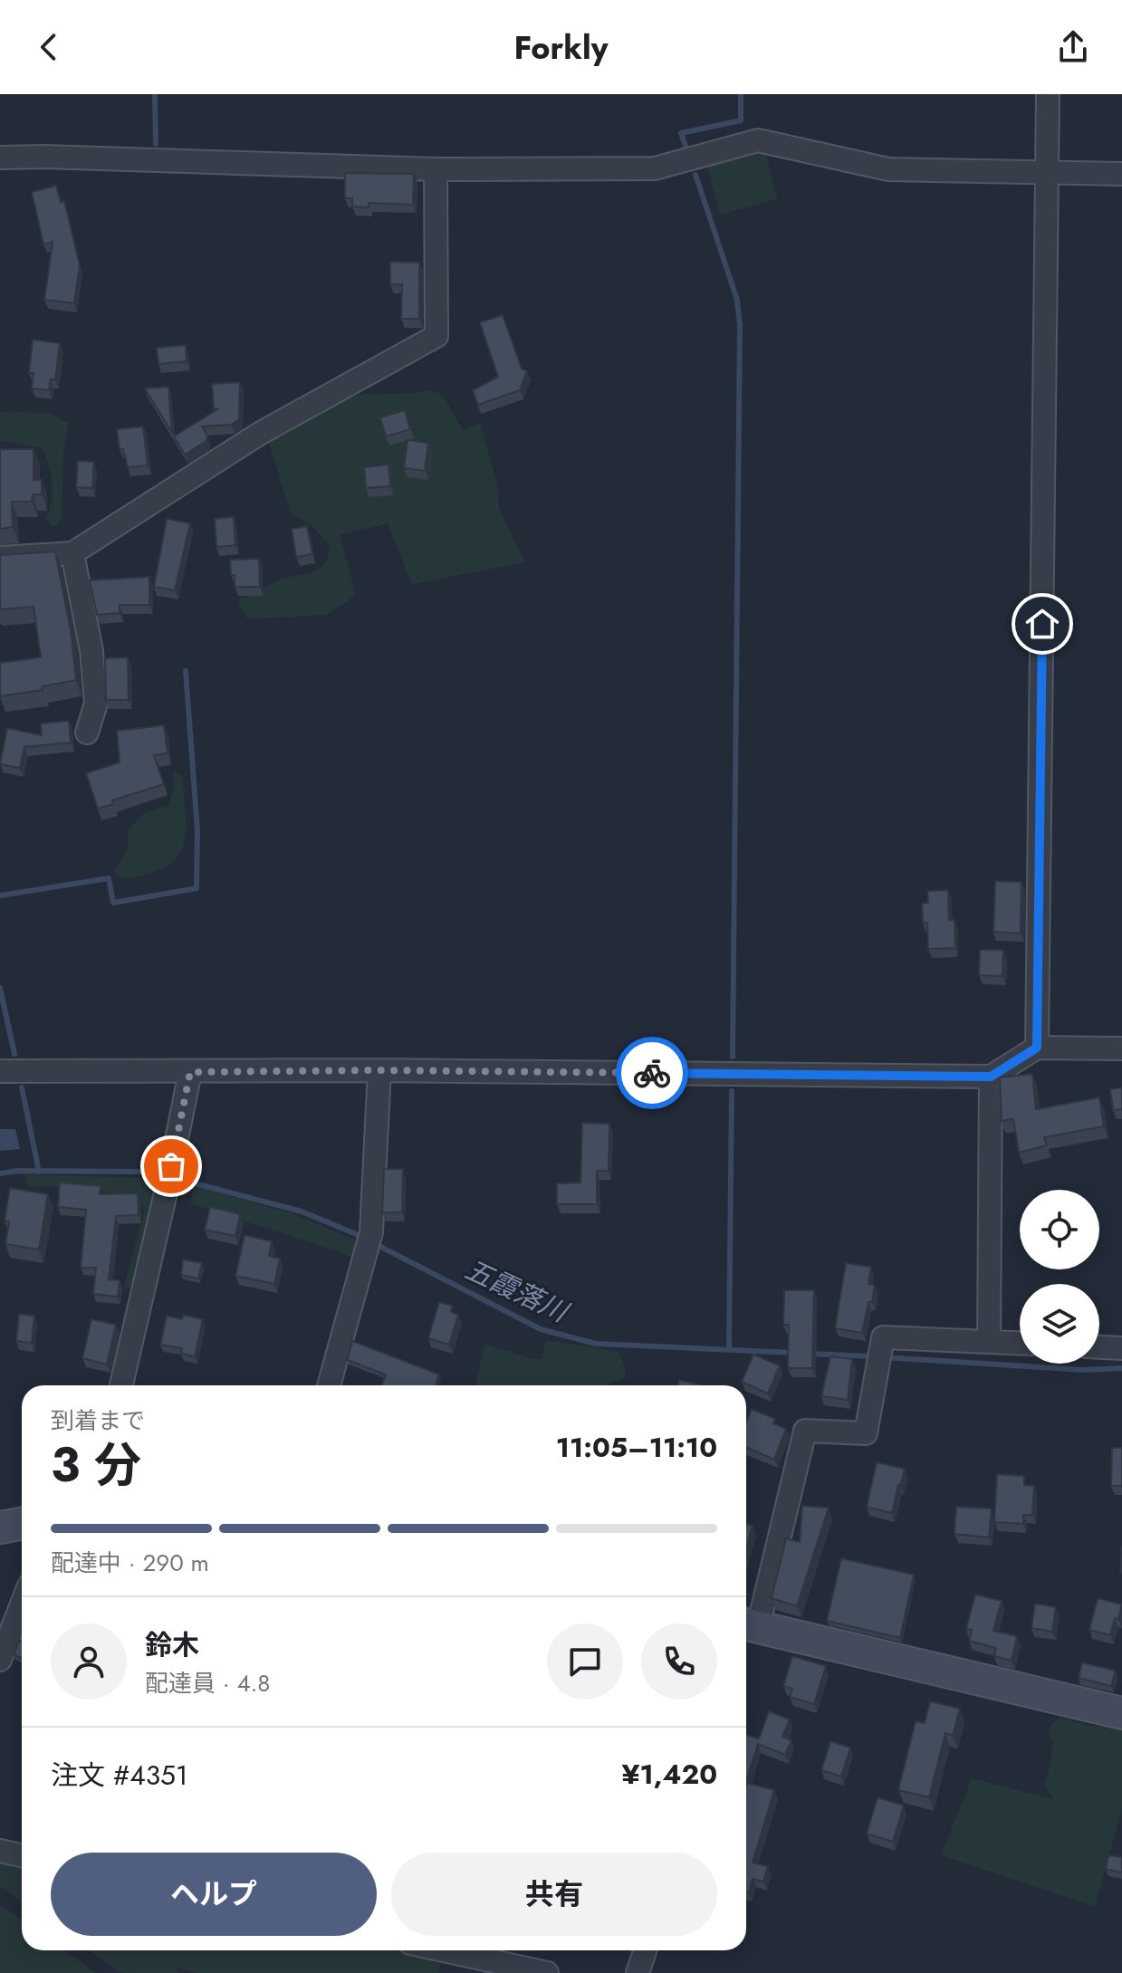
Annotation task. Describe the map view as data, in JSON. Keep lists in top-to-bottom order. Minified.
{"water":["五霞落川"],"page":{"header":"Forkly","heading":["3 分","到着まで","11:05–11:10"],"panel":["鈴木","配達員 · 4.8","注文 #4351","¥1,420"],"bar":"配達中 · 290 m","buttons":["ヘルプ","共有"]}}
